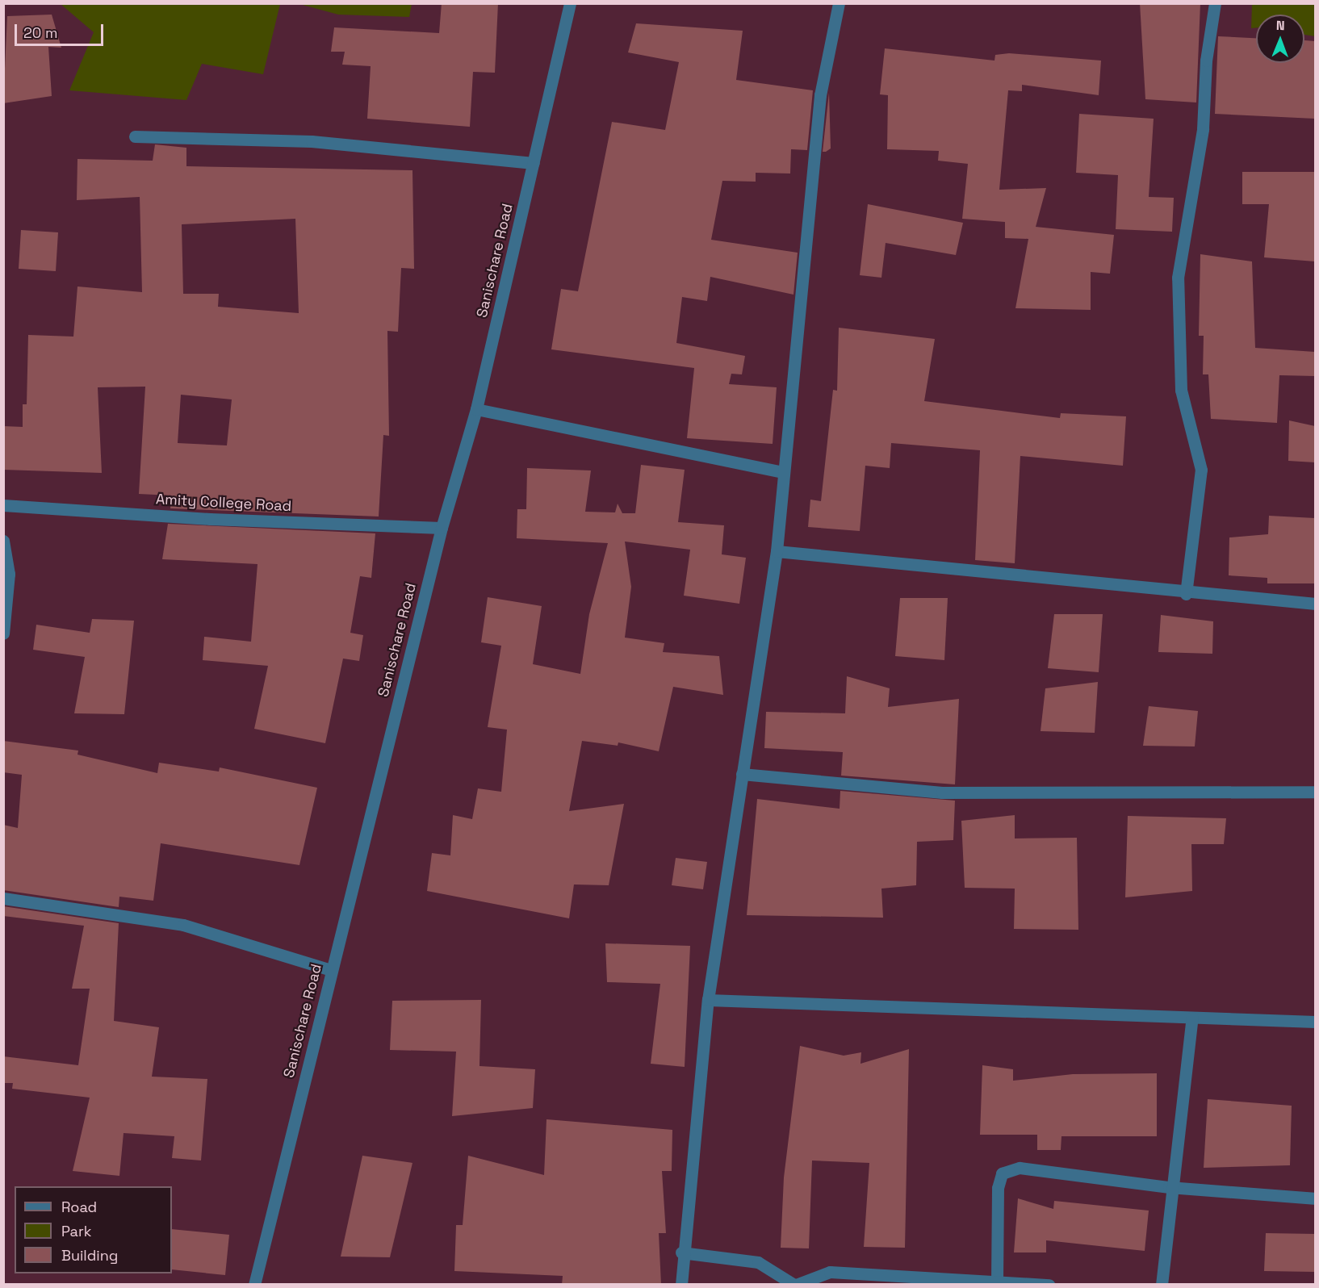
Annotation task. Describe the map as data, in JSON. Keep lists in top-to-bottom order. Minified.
{"streets":{"street":["Sanischare Road","Amity College Road"]},"crossings":[["Sanischare Road","Amity College Road"]],"legend":["Road","Park","Building"],"scale_bar":"20 m","north":"top"}
